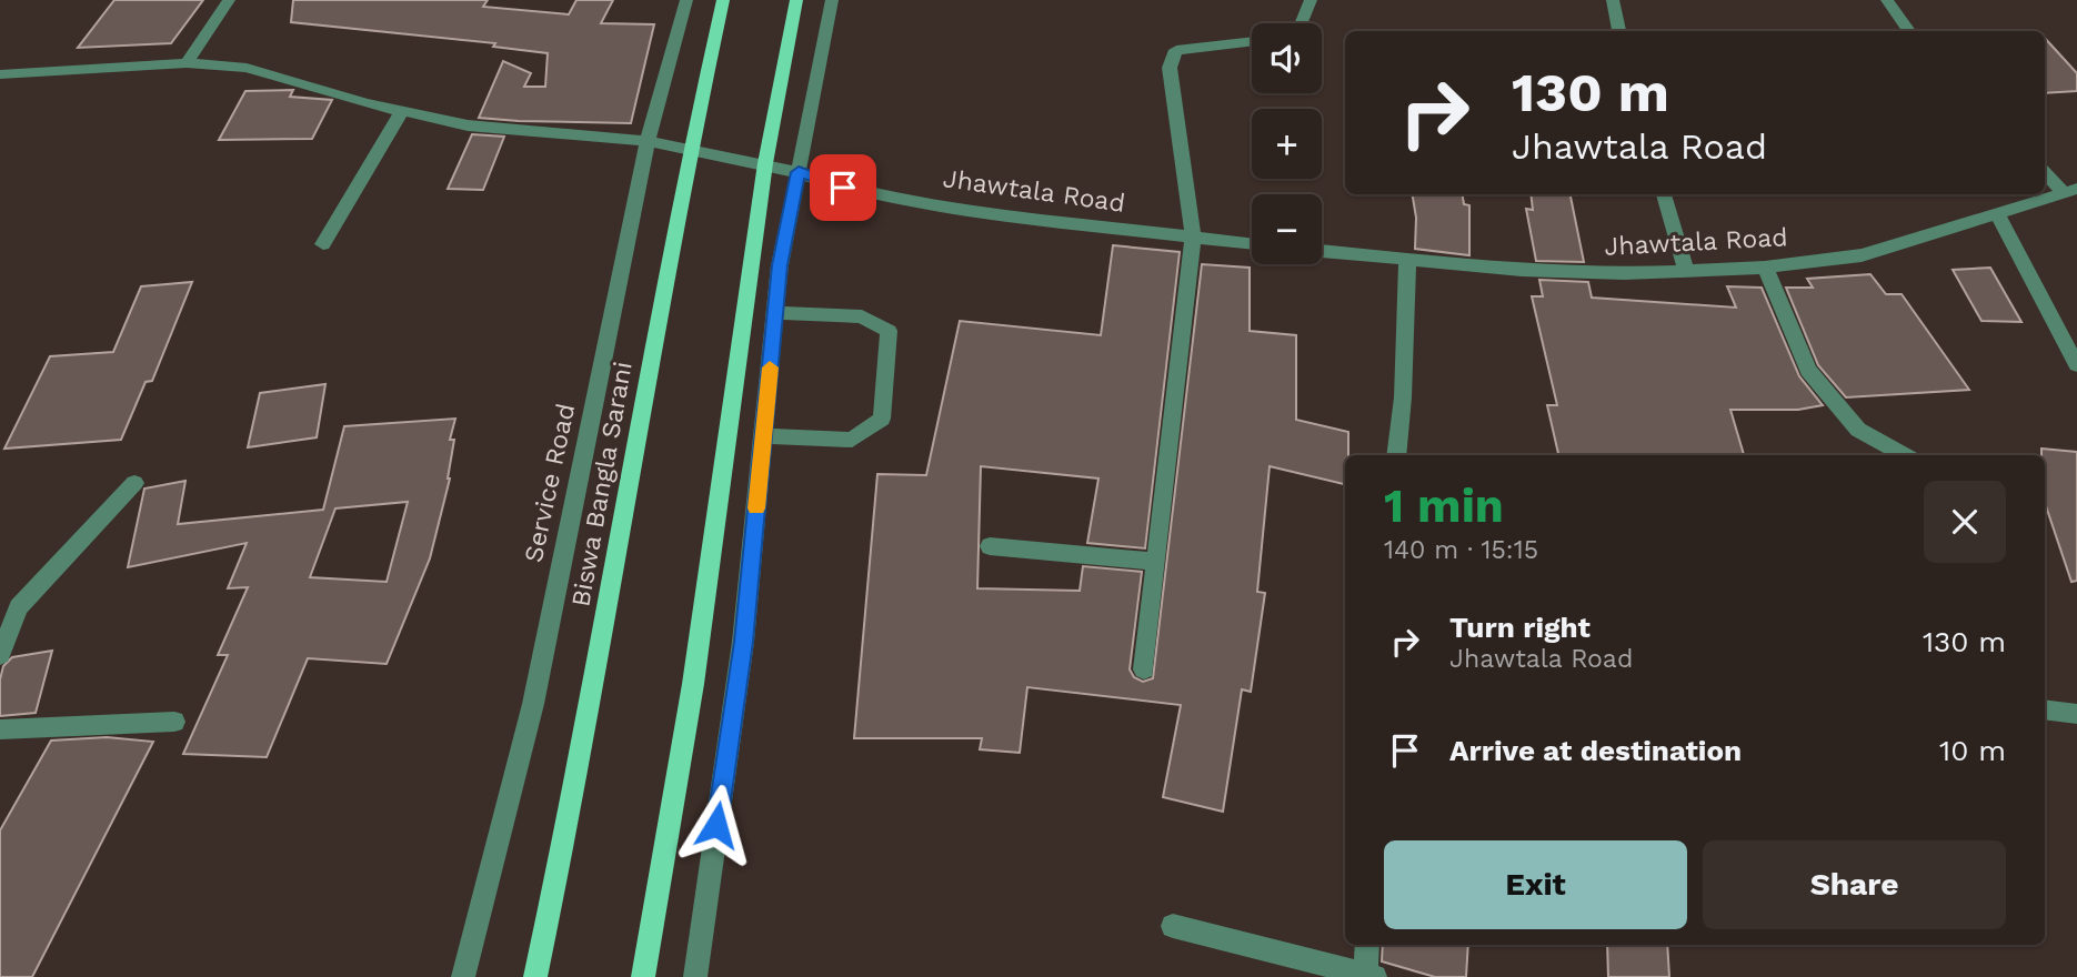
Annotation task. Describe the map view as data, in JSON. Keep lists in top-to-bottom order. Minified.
{"streets":{"main road":["Biswa Bangla Sarani"],"street":["Jhawtala Road","Service Road"]},"crossings":[["Jhawtala Road","Service Road"],["Jhawtala Road","Biswa Bangla Sarani"]],"page":{"map_buttons":["+","−"],"turn":["130 m","Jhawtala Road"],"heading":["1 min","140 m · 15:15"],"list":[{"name":"Turn right","note":"Jhawtala Road","value":"130 m"},{"name":"Arrive at destination","value":"10 m"}],"buttons":["Exit","Share"]}}
